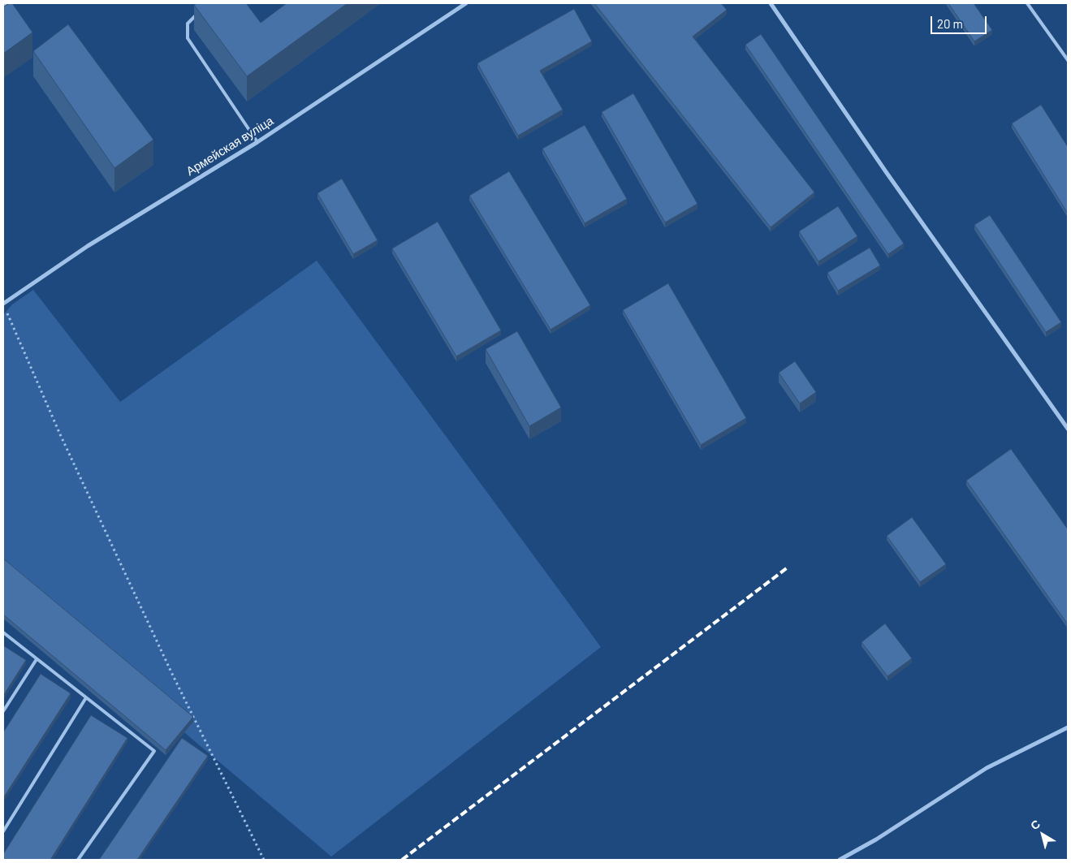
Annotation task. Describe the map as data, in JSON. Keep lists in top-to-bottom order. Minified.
{"streets":{"street":["Армейская вуліца"]},"scale_bar":"20 m","north":"top left"}
